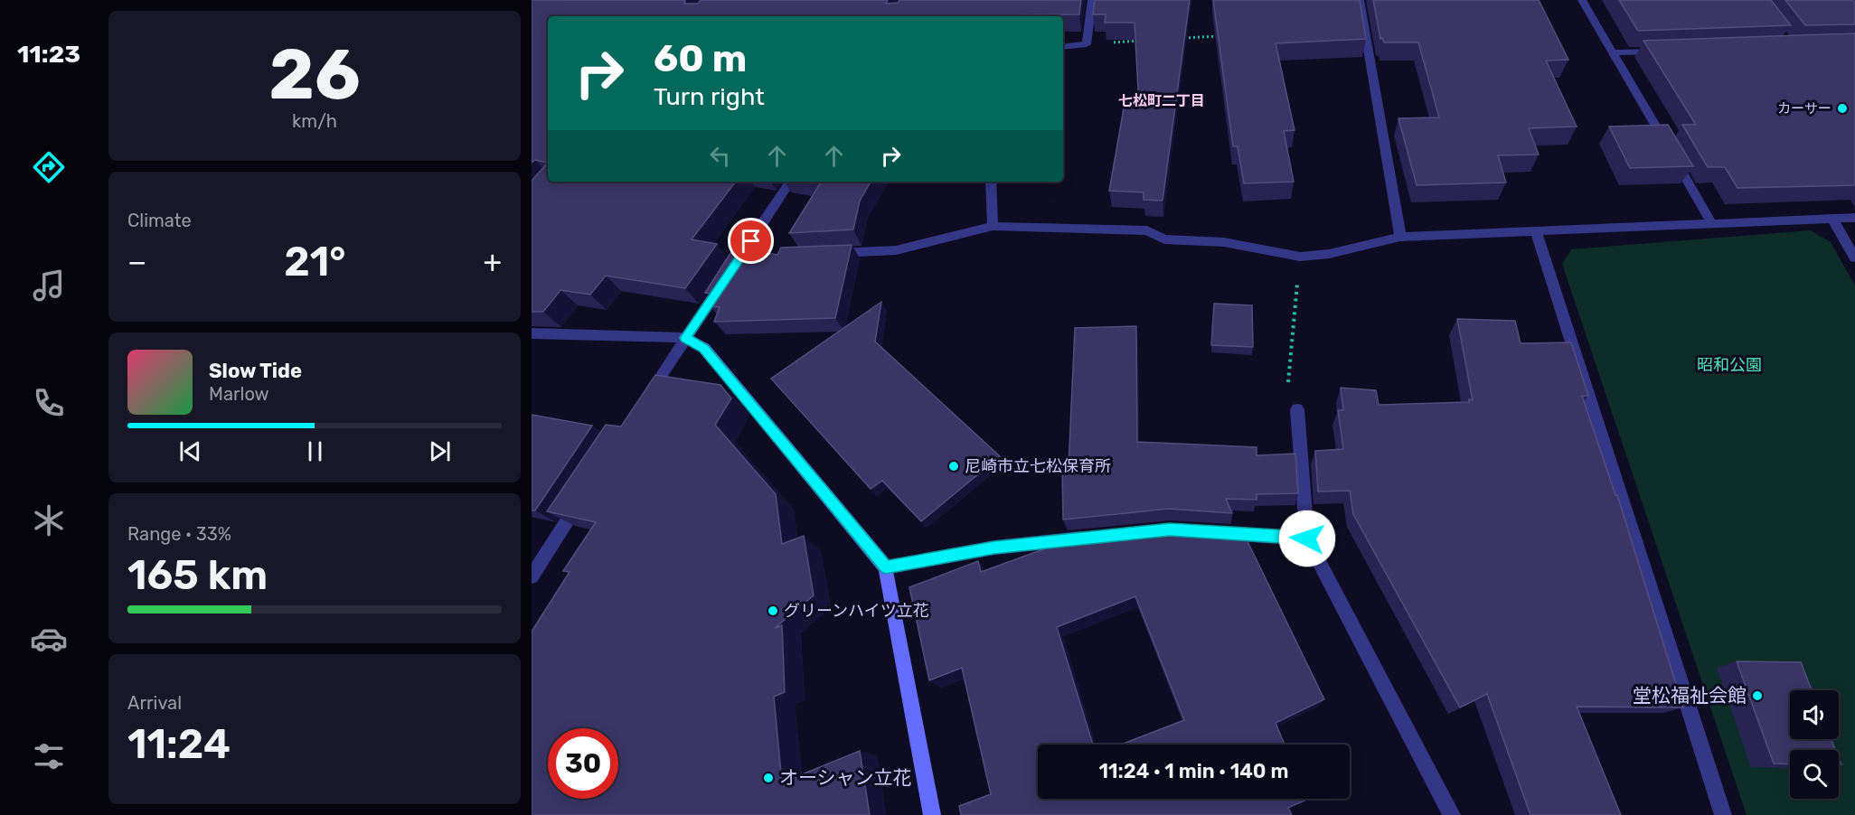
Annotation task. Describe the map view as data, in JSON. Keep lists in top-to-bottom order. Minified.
{"districts":["七松町二丁目"],"parks":["昭和公園"],"places":["カーサー","尼崎市立七松保育所","グリーンハイツ立花","堂松福祉会館","オーシャン立花"],"page":{"tabs":"11:23","tile":[["26","km/h"],"Climate",["Range · 33%","165 km"],["Arrival","11:24"]],"turn":["60 m","Turn right"],"heat":["−","21°","+"],"song":["Slow Tide","Marlow"],"limit":"30","trip":"11:24 · 1 min · 140 m"}}
